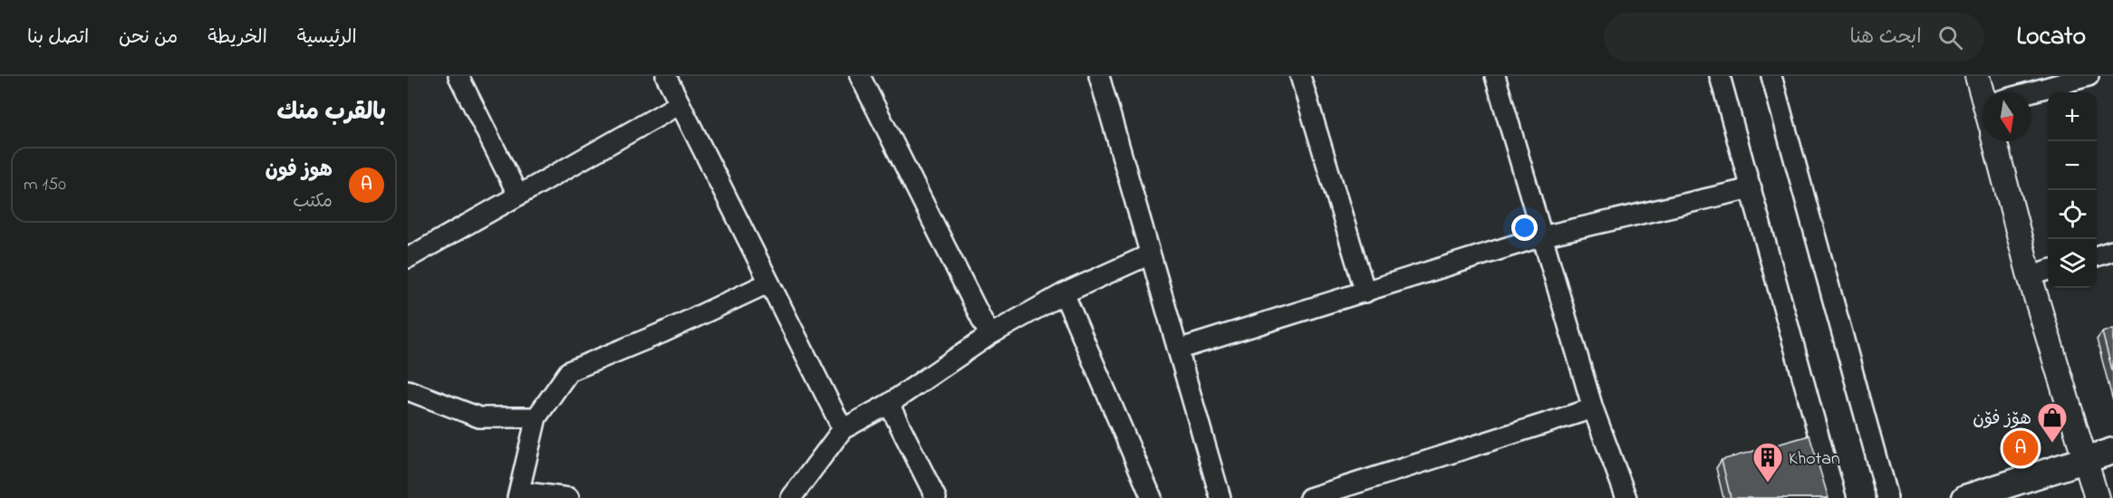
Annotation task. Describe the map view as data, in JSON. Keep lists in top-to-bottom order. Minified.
{"places":{"shop":["ھۆز فۆن"],"building":["Khotan"]},"north":"bottom","page":{"header":"Locato","search":"ابحث هنا","nav":["الرئيسية","الخريطة","من نحن","اتصل بنا"],"heading":"بالقرب منك","map_buttons":["+","−"],"list":[{"mark":"A","name":"هوز فون","note":"مكتب","value":"150 m"}],"pins":"A"}}
